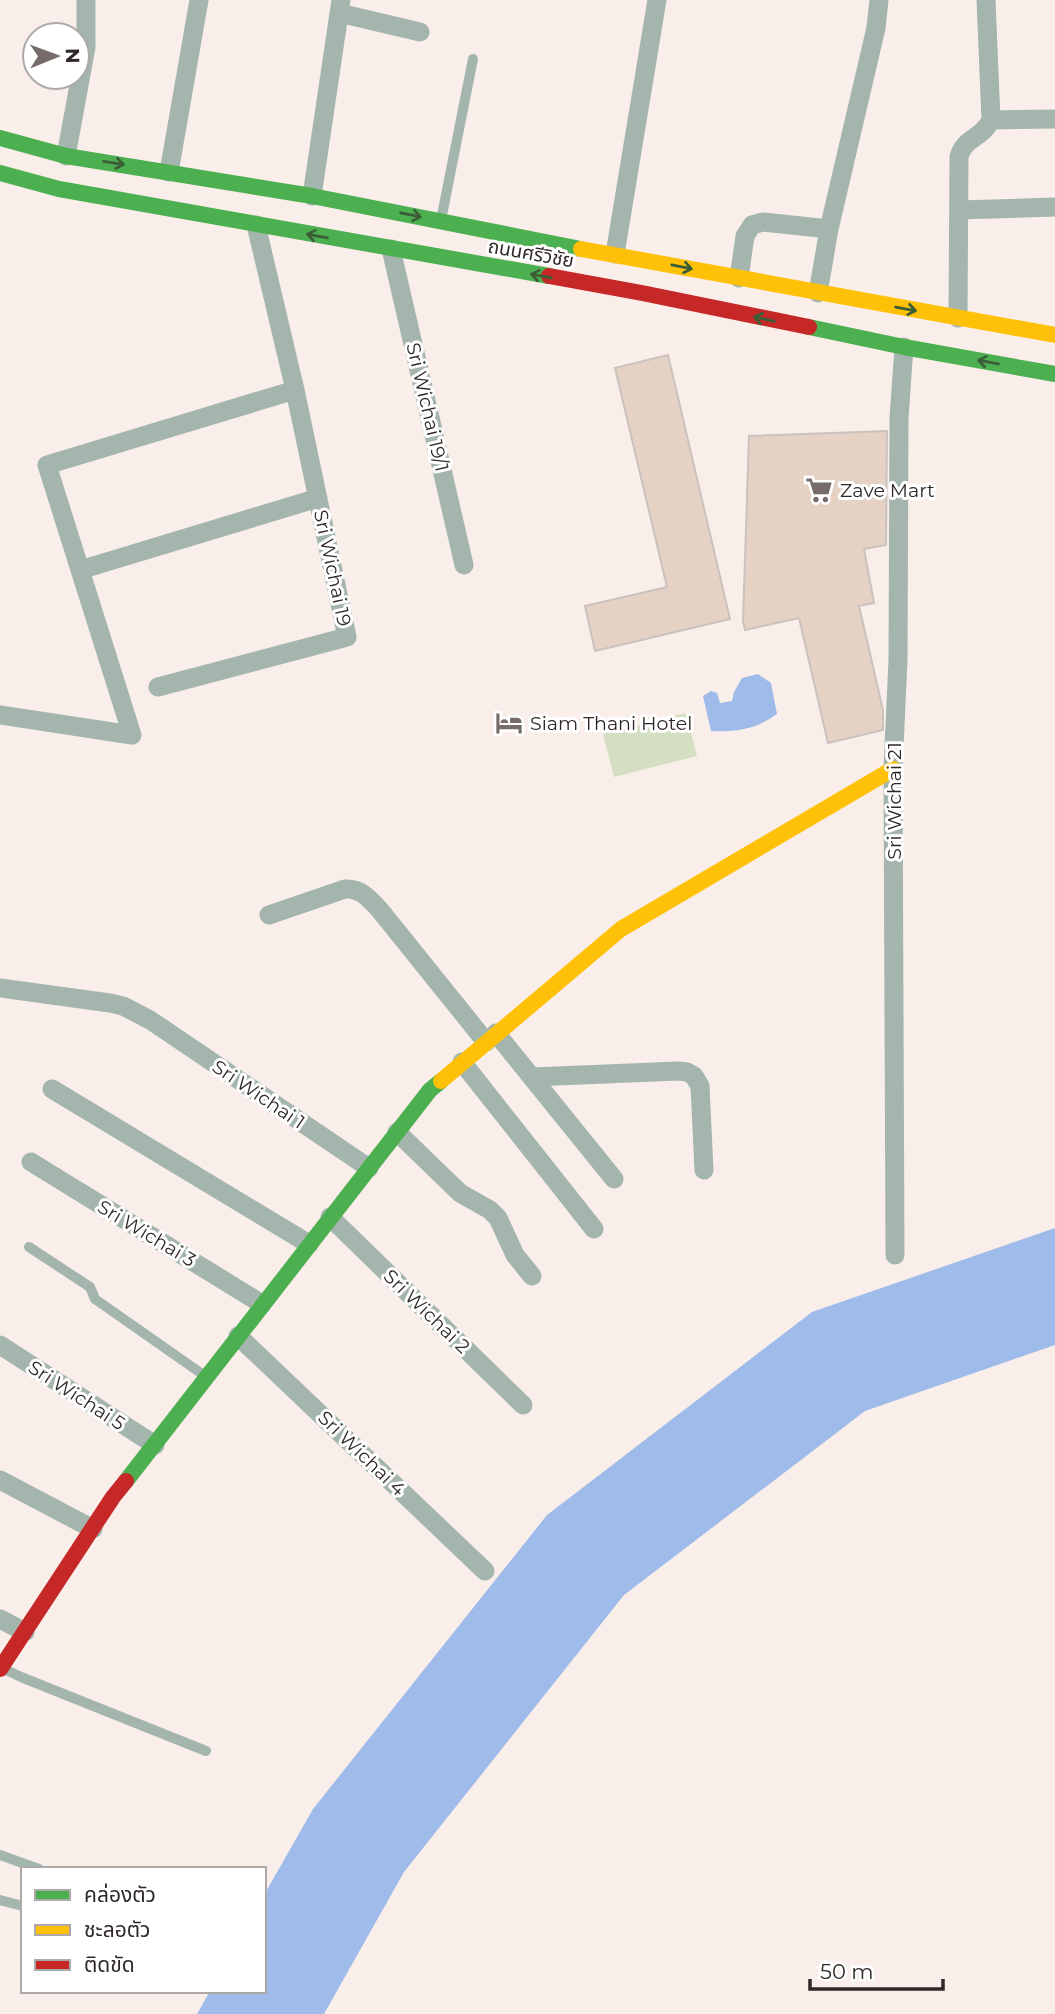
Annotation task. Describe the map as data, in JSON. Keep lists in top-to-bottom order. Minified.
{"streets":{"main road":["ถนนศรีวิชัย"],"street":["Sri Wichai 19/1","Sri Wichai 19","Sri Wichai 21","Sri Wichai 1","Sri Wichai 3","Sri Wichai 2","Sri Wichai 5","Sri Wichai 4"]},"crossings":[["ถนนศรีวิชัย","Sri Wichai 19/1"],["ถนนศรีวิชัย","Sri Wichai 19"],["ถนนศรีวิชัย","Sri Wichai 21"]],"places":{"supermarket":["Zave Mart"],"hotel":["Siam Thani Hotel"]},"legend":["คล่องตัว","ชะลอตัว","ติดขัด"],"scale_bar":"50 m","north":"right"}
